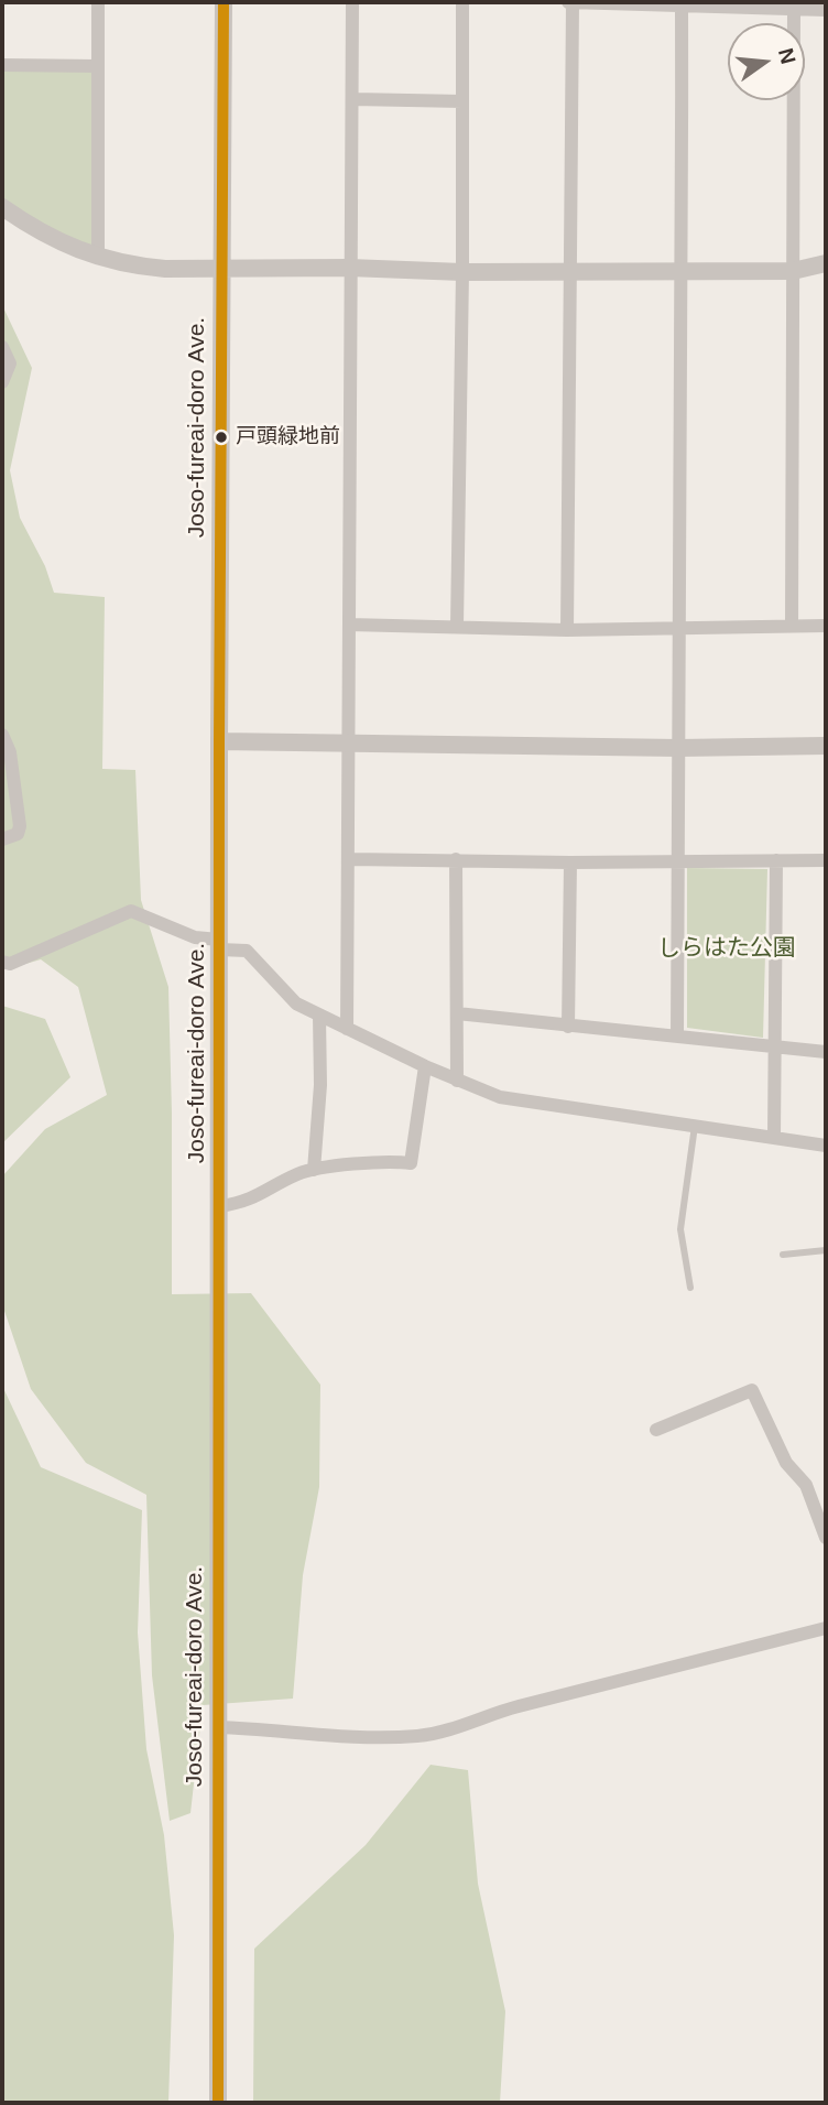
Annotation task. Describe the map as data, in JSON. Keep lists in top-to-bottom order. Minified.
{"streets":{"street":["Joso-fureai-doro Ave."]},"parks":["しらはた公園"],"places":["戸頭緑地前"],"north":"right"}
